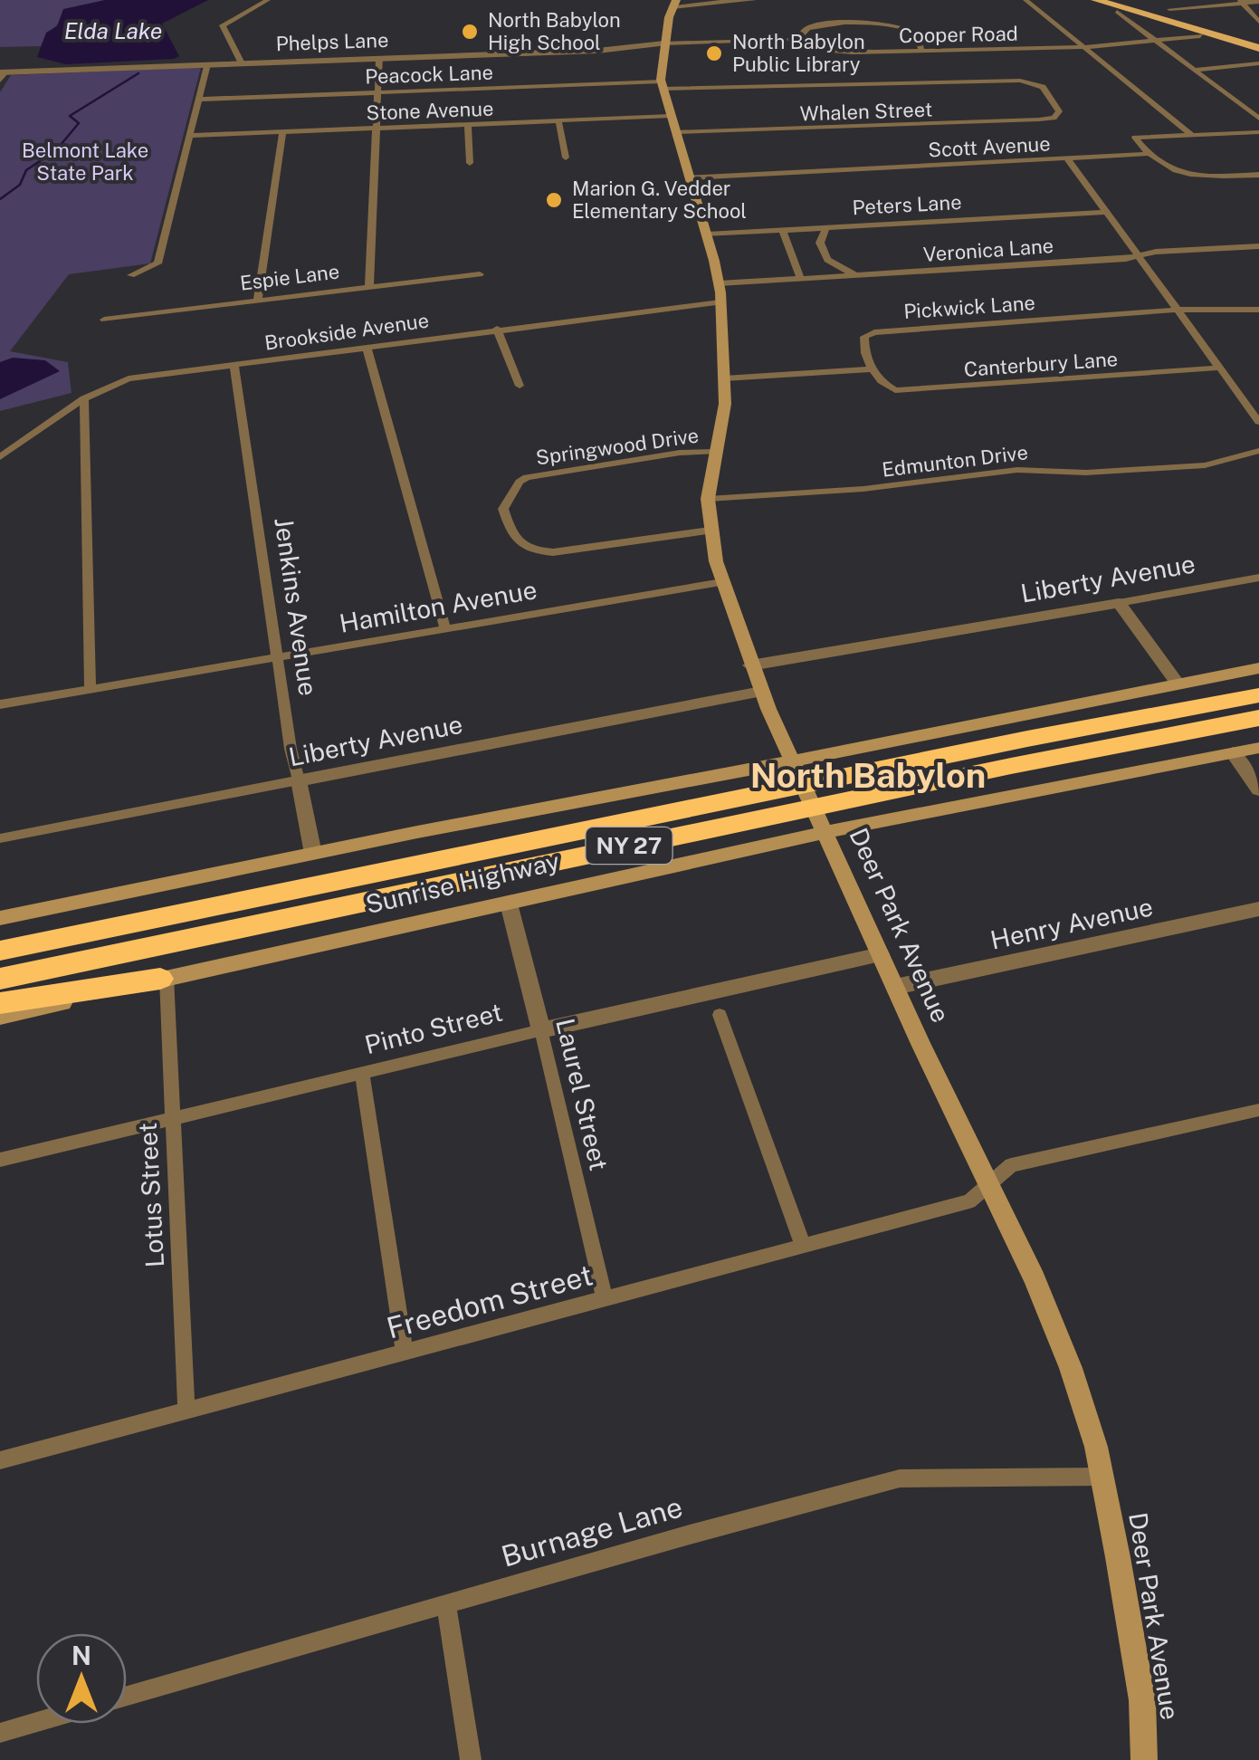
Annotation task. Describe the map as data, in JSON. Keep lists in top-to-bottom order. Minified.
{"streets":{"highway":["NY 27","Sunrise Highway"],"main road":["Deer Park Avenue"],"street":["Cooper Road","Phelps Lane","Peacock Lane","Stone Avenue","Whalen Street","Scott Avenue","Peters Lane","Veronica Lane","Espie Lane","Pickwick Lane","Brookside Avenue","Canterbury Lane","Springwood Drive","Edmunton Drive","Liberty Avenue","Jenkins Avenue","Hamilton Avenue","Henry Avenue","Pinto Street","Laurel Street","Lotus Street","Freedom Street","Burnage Lane"]},"crossings":[["Cooper Road","Phelps Lane"],["Cooper Road","Deer Park Avenue"],["Phelps Lane","Deer Park Avenue"],["Peacock Lane","Whalen Street"],["Peacock Lane","Deer Park Avenue"],["Stone Avenue","Deer Park Avenue"],["Whalen Street","Deer Park Avenue"],["Scott Avenue","Deer Park Avenue"],["Peters Lane","Deer Park Avenue"],["Veronica Lane","Deer Park Avenue"],["Pickwick Lane","Canterbury Lane"],["Brookside Avenue","Jenkins Avenue"],["Brookside Avenue","Deer Park Avenue"],["Springwood Drive","Deer Park Avenue"],["Edmunton Drive","Deer Park Avenue"],["Liberty Avenue","Jenkins Avenue"],["Liberty Avenue","Deer Park Avenue"],["Jenkins Avenue","Hamilton Avenue"],["Hamilton Avenue","Deer Park Avenue"],["Sunrise Highway","Laurel Street"],["Sunrise Highway","Lotus Street"],["Henry Avenue","Deer Park Avenue"],["Deer Park Avenue","Pinto Street"],["Deer Park Avenue","Freedom Street"],["Deer Park Avenue","Burnage Lane"],["Pinto Street","Laurel Street"],["Pinto Street","Lotus Street"],["Laurel Street","Freedom Street"],["Lotus Street","Freedom Street"]],"districts":["North Babylon"],"water":["Elda Lake"],"parks":["Belmont Lake State Park"],"places":["North Babylon High School","North Babylon Public Library","Marion G. Vedder Elementary School"],"north":"top"}
